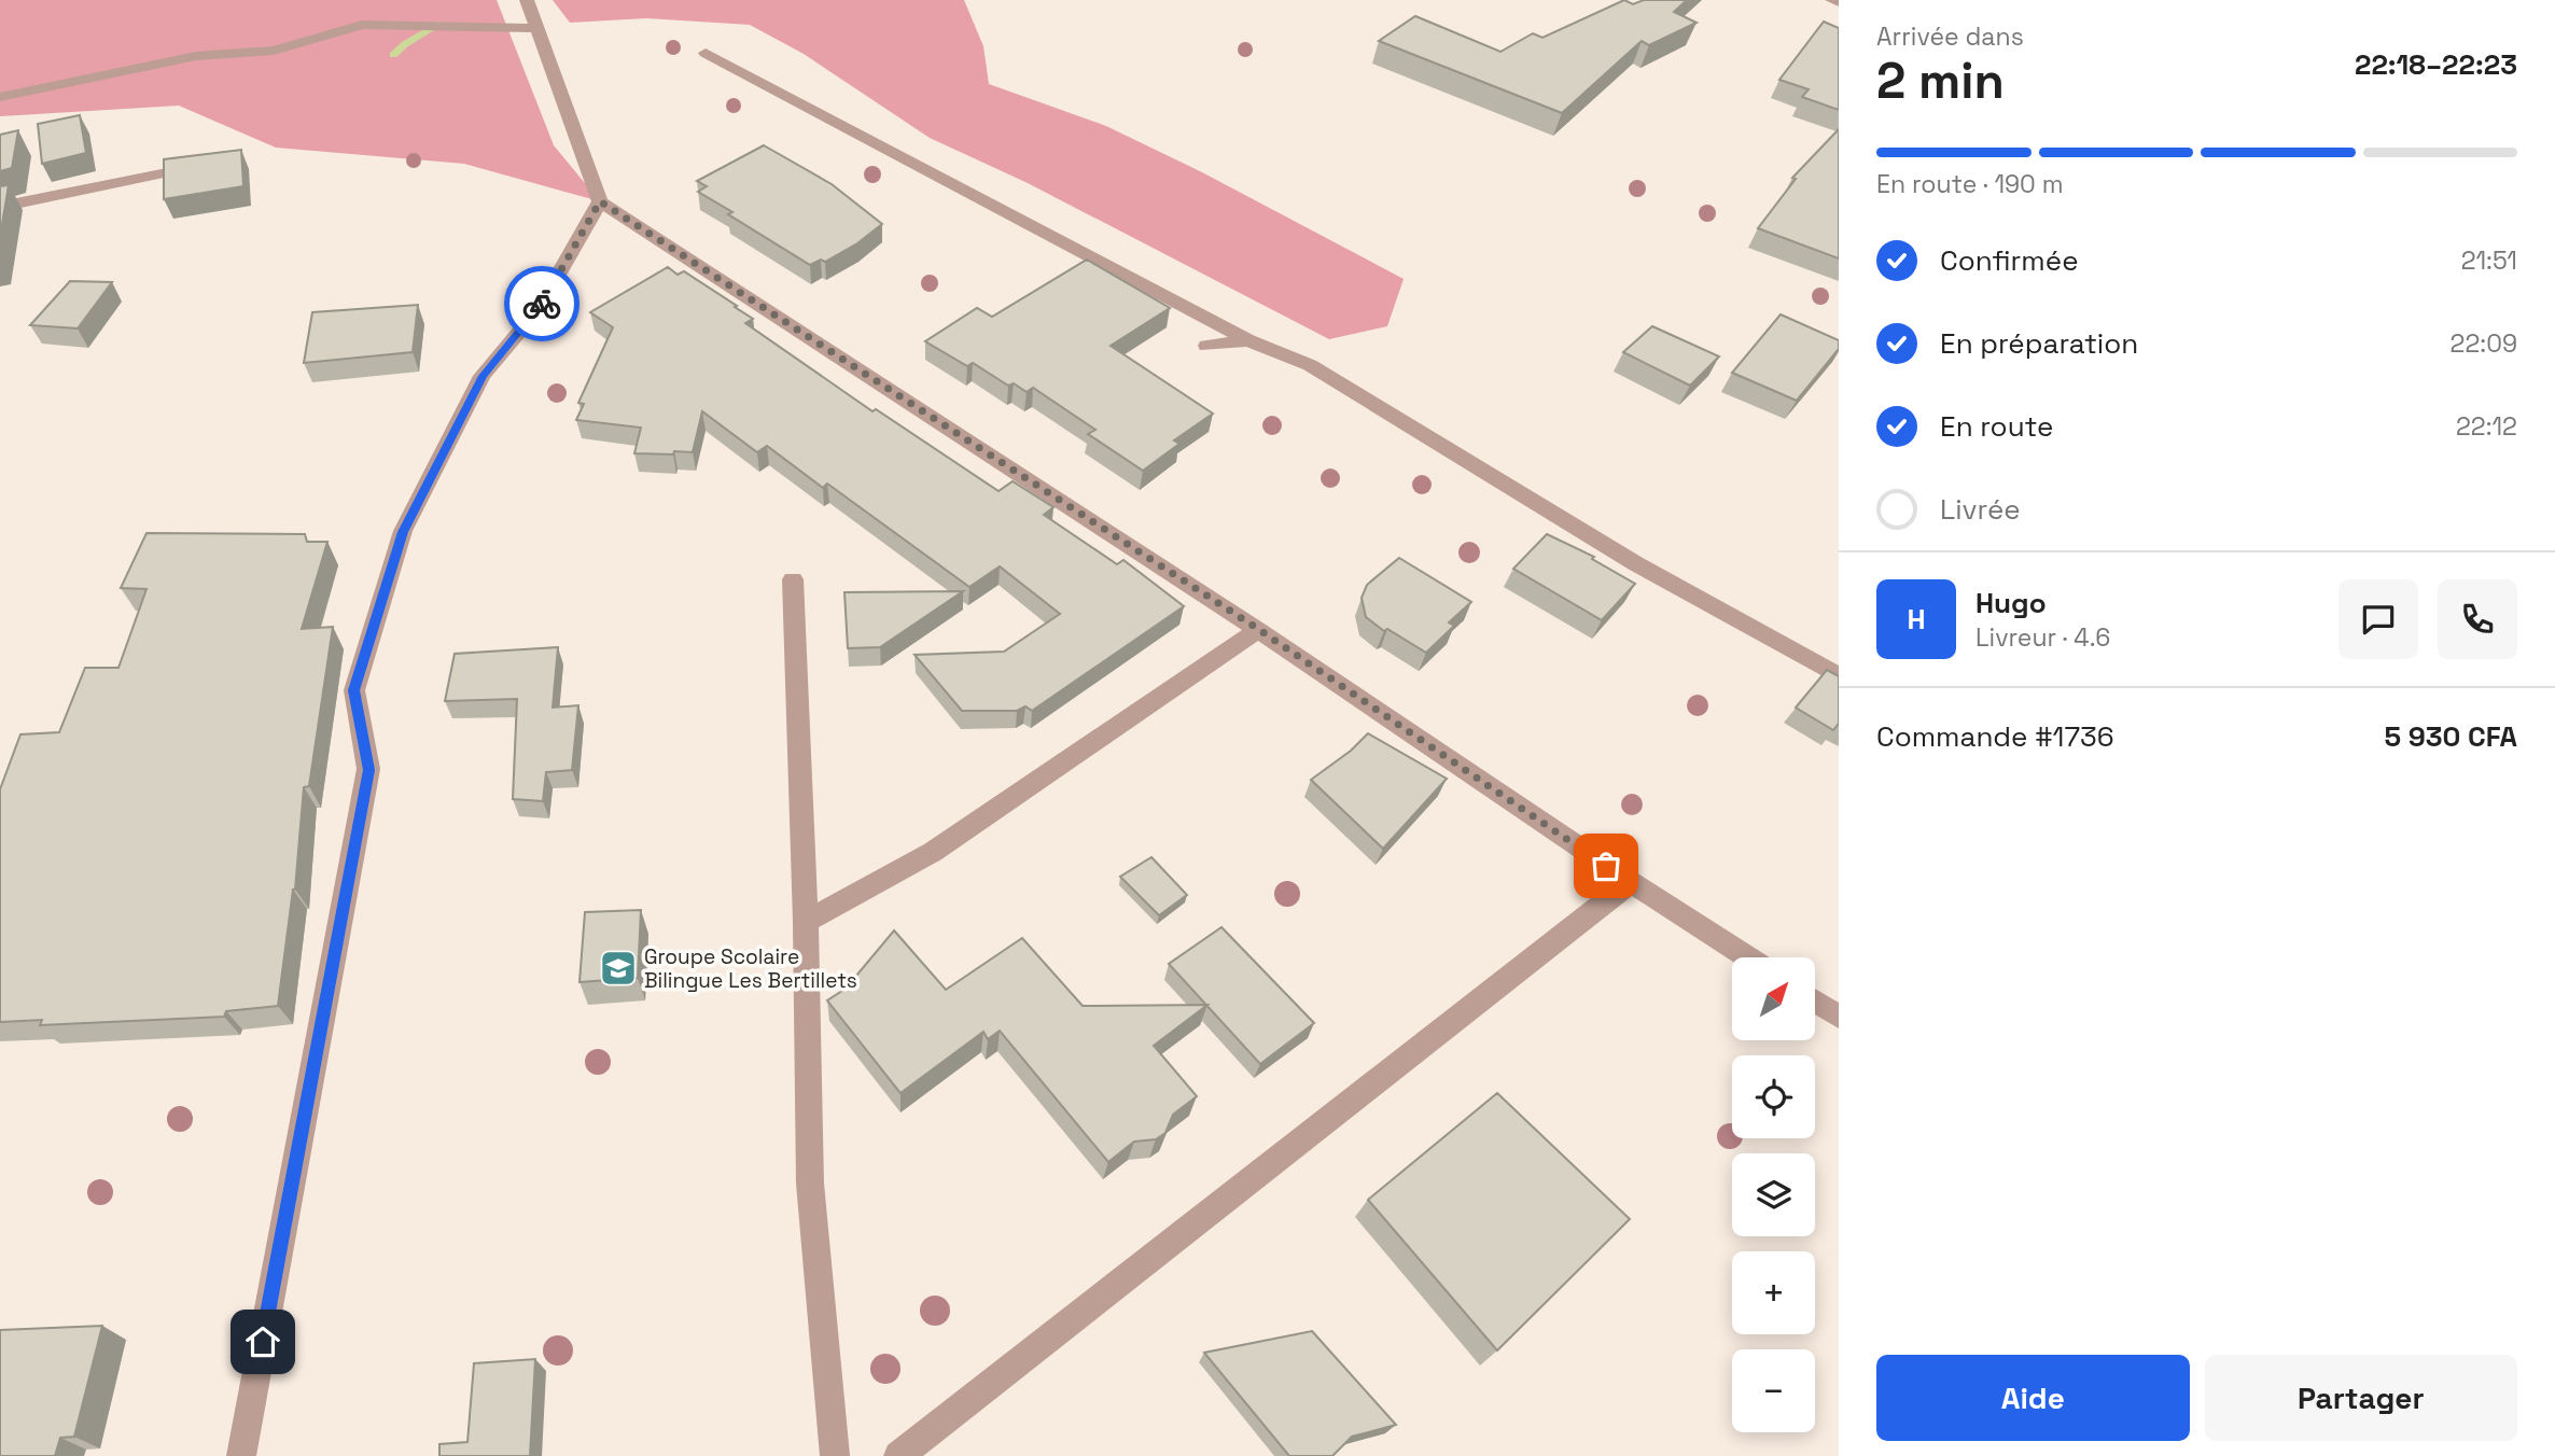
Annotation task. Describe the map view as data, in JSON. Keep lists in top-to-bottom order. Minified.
{"places":{"school or university":["Groupe Scolaire Bilingue Les Bertillets"]},"north":"top right","page":{"heading":["2 min","Arrivée dans","22:18–22:23"],"panel":["Hugo","Livreur · 4.6","Commande #1736","5 930 CFA"],"bar":"En route · 190 m","list":[["Confirmée","21:51"],["En préparation","22:09"],["En route","22:12"],"Livrée"],"round":"H","map_buttons":["+","−"],"buttons":["Aide","Partager"]}}
